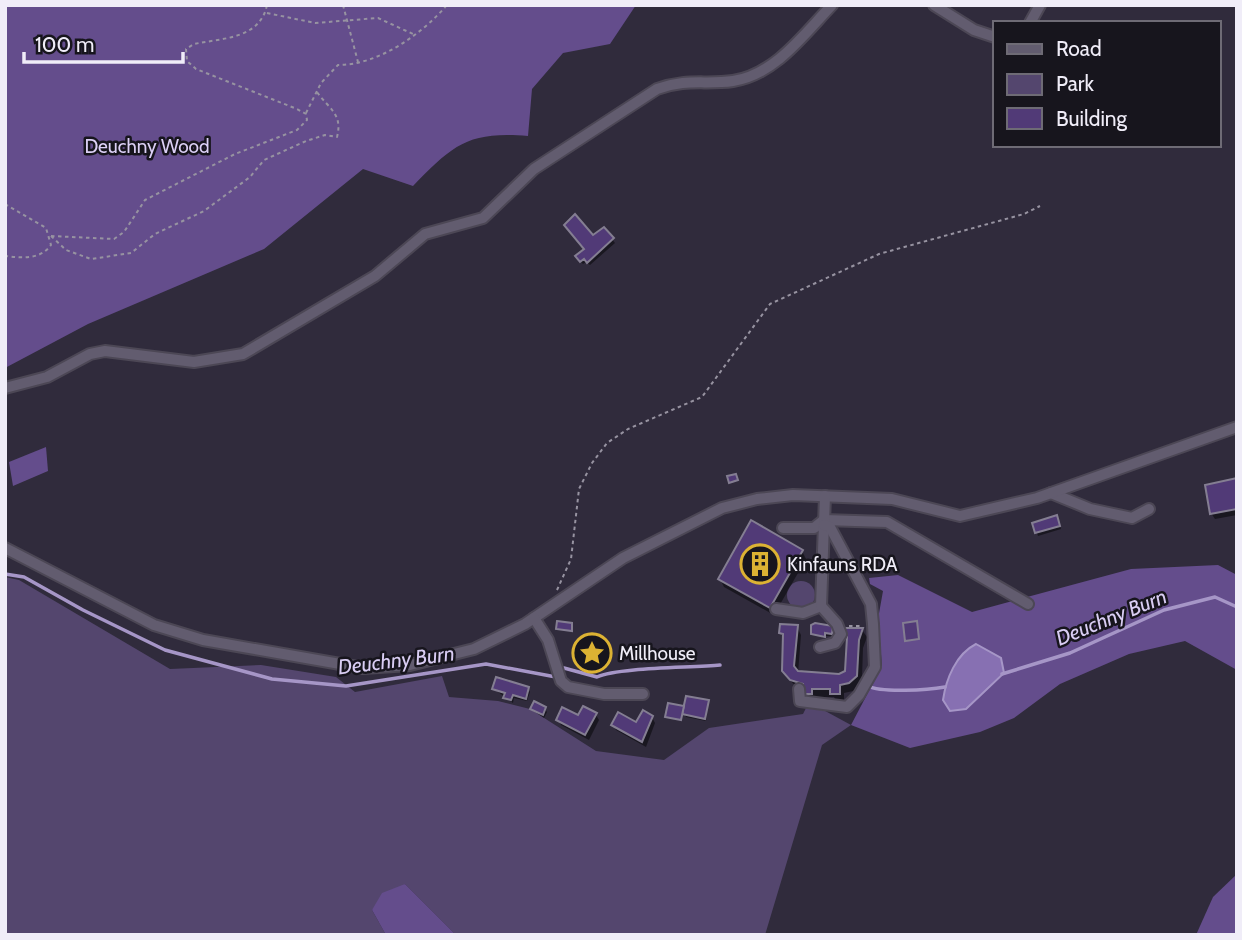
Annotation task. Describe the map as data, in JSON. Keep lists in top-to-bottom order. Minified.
{"water":["Deuchny Burn"],"parks":["Deuchny Wood"],"places":{"building":["Kinfauns RDA"],"place":["Millhouse"]},"legend":["Road","Park","Building"],"scale_bar":"100 m"}
